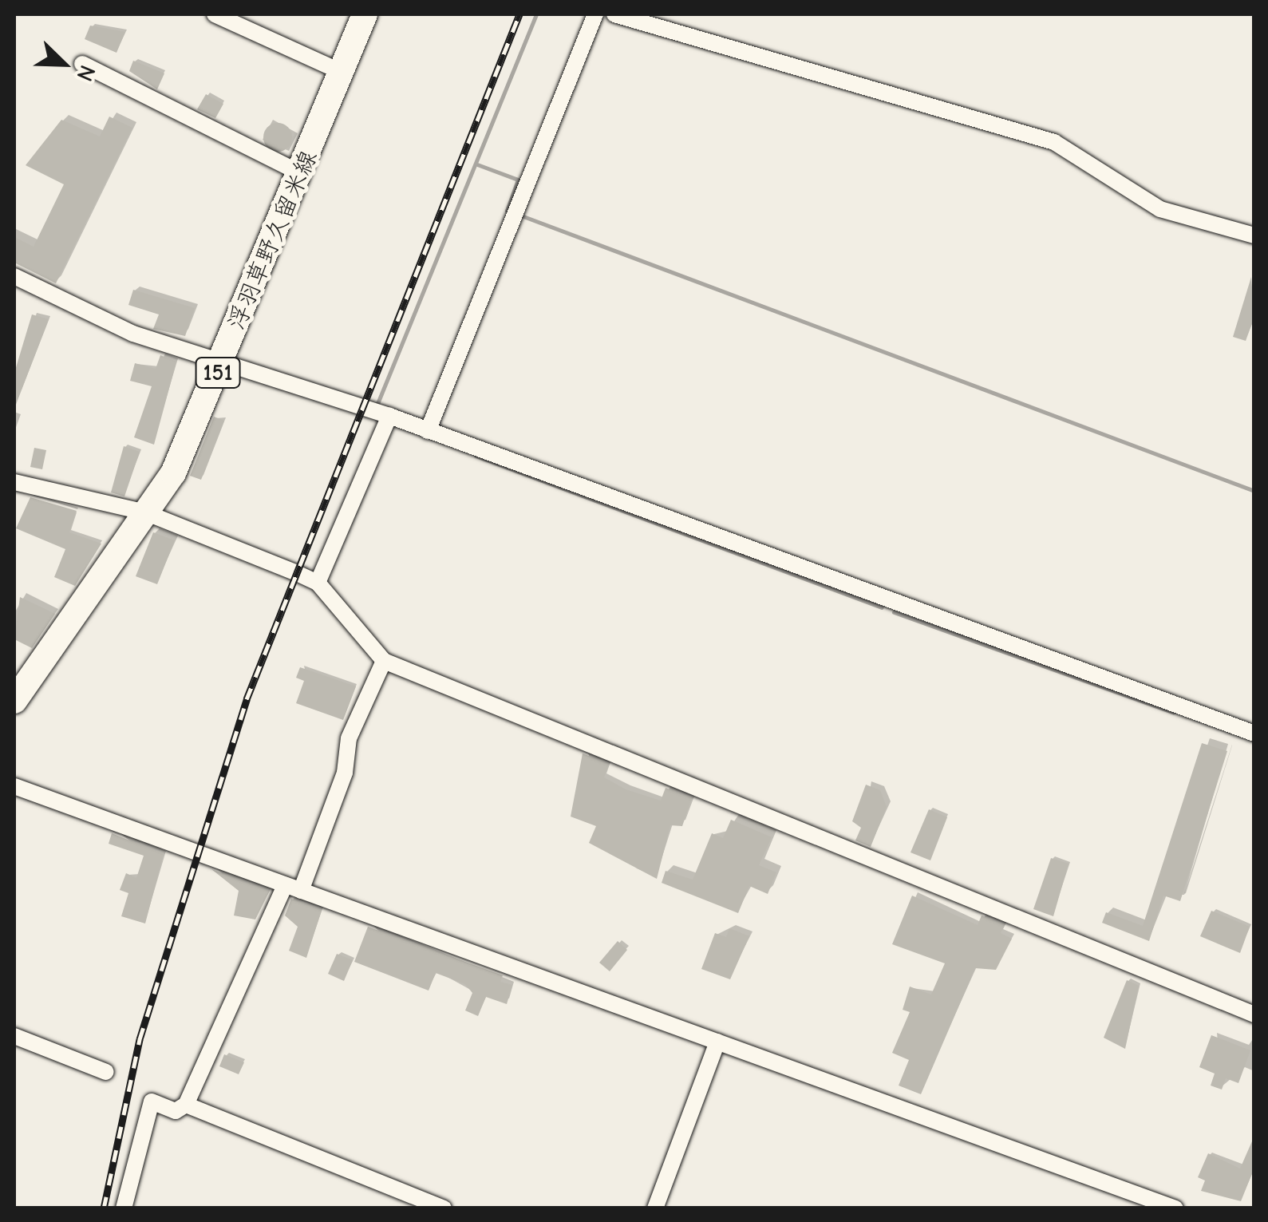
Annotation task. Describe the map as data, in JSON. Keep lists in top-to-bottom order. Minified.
{"streets":{"main road":["浮羽草野久留米線","151"]},"north":"bottom right"}
